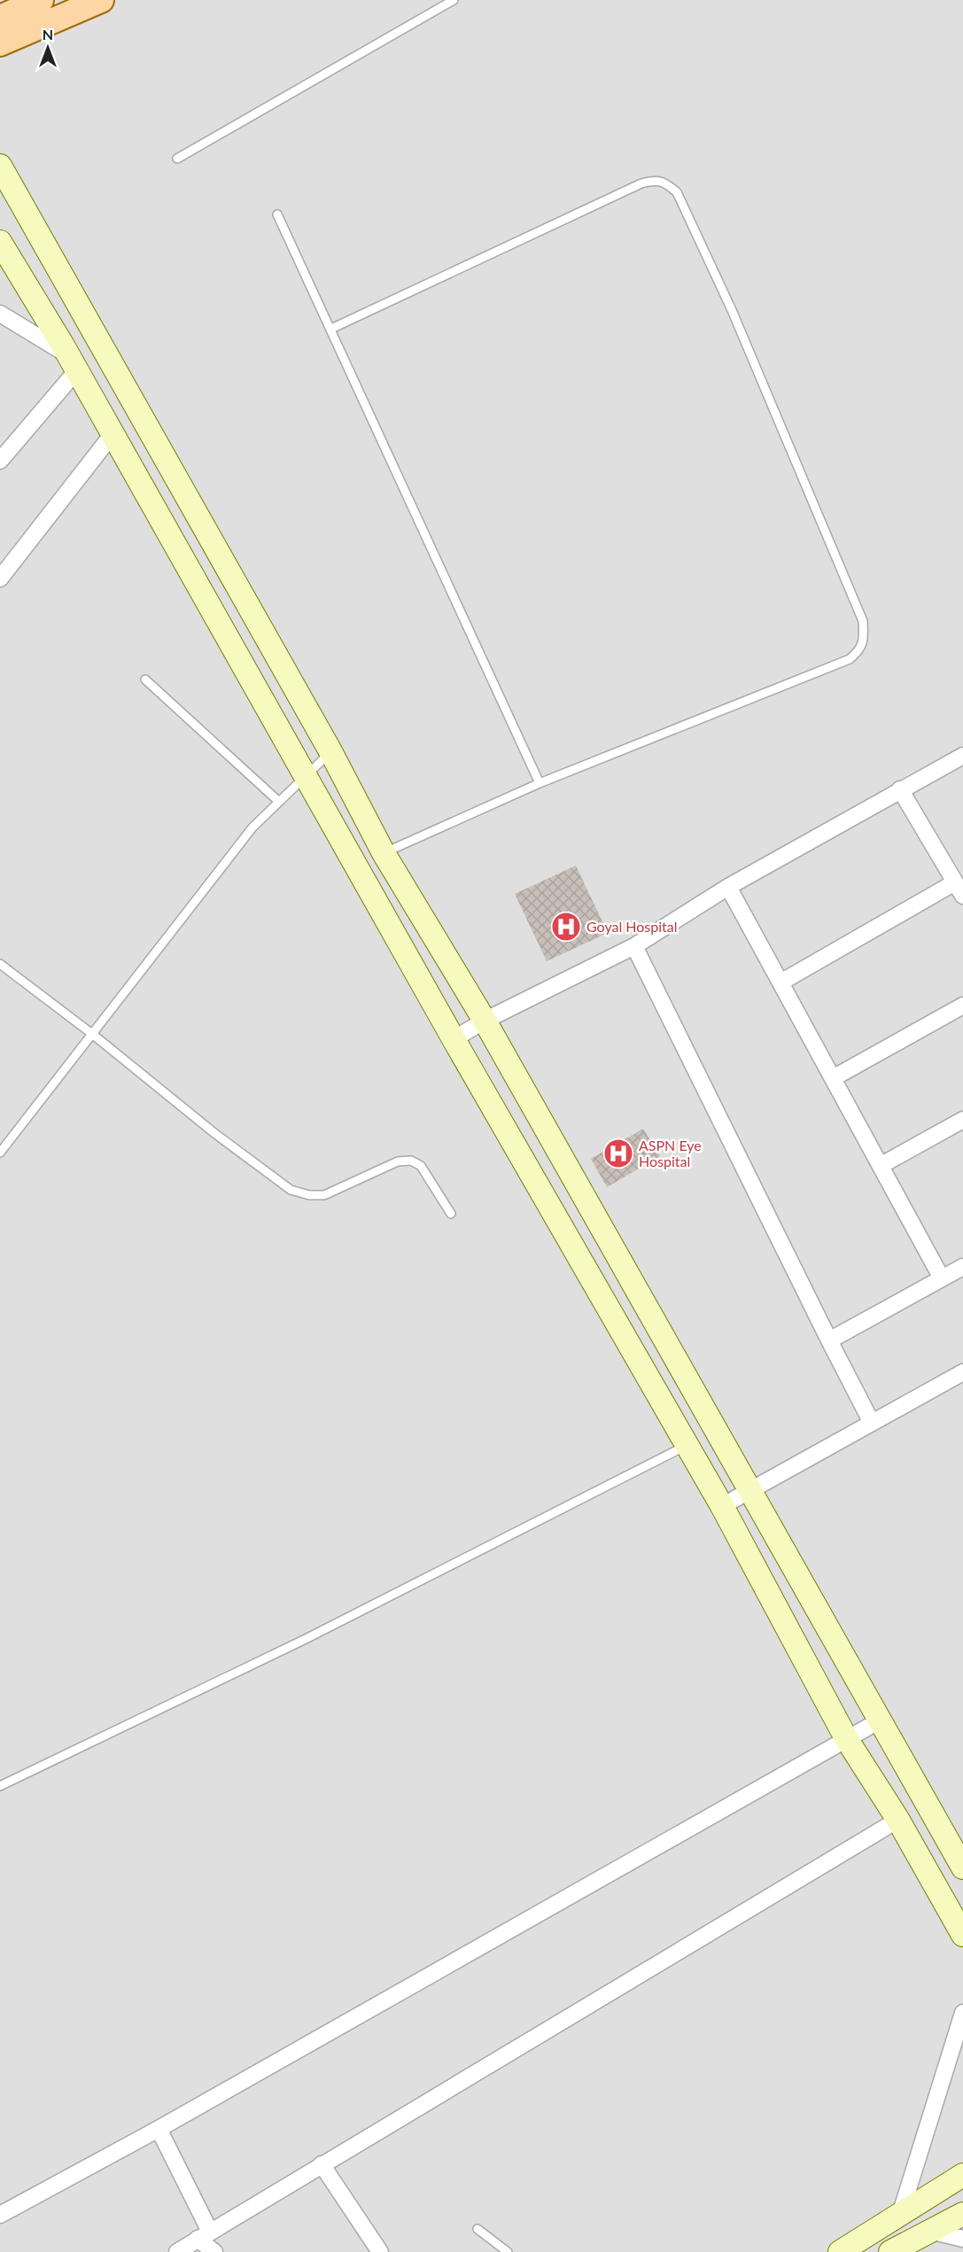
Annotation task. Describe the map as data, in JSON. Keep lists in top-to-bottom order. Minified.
{"places":{"hospital":["Goyal Hospital","ASPN Eye Hospital"]},"north":"top"}
